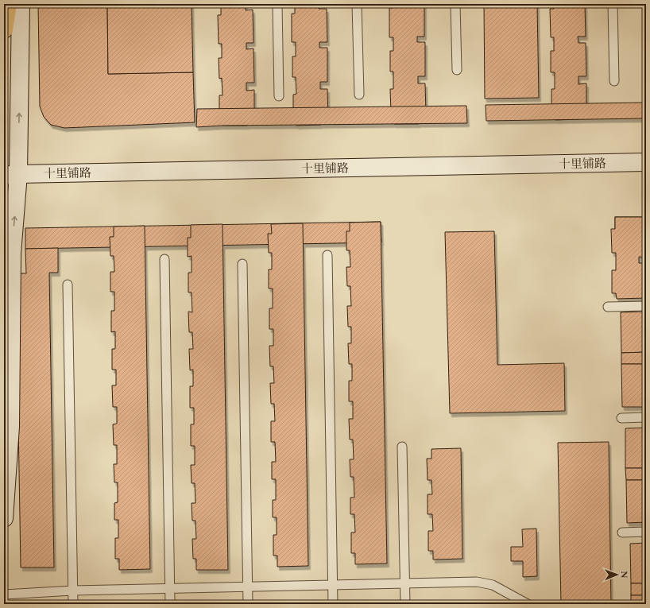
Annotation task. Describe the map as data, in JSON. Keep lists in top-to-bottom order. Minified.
{"streets":{"street":["十里铺路"]},"north":"right"}
